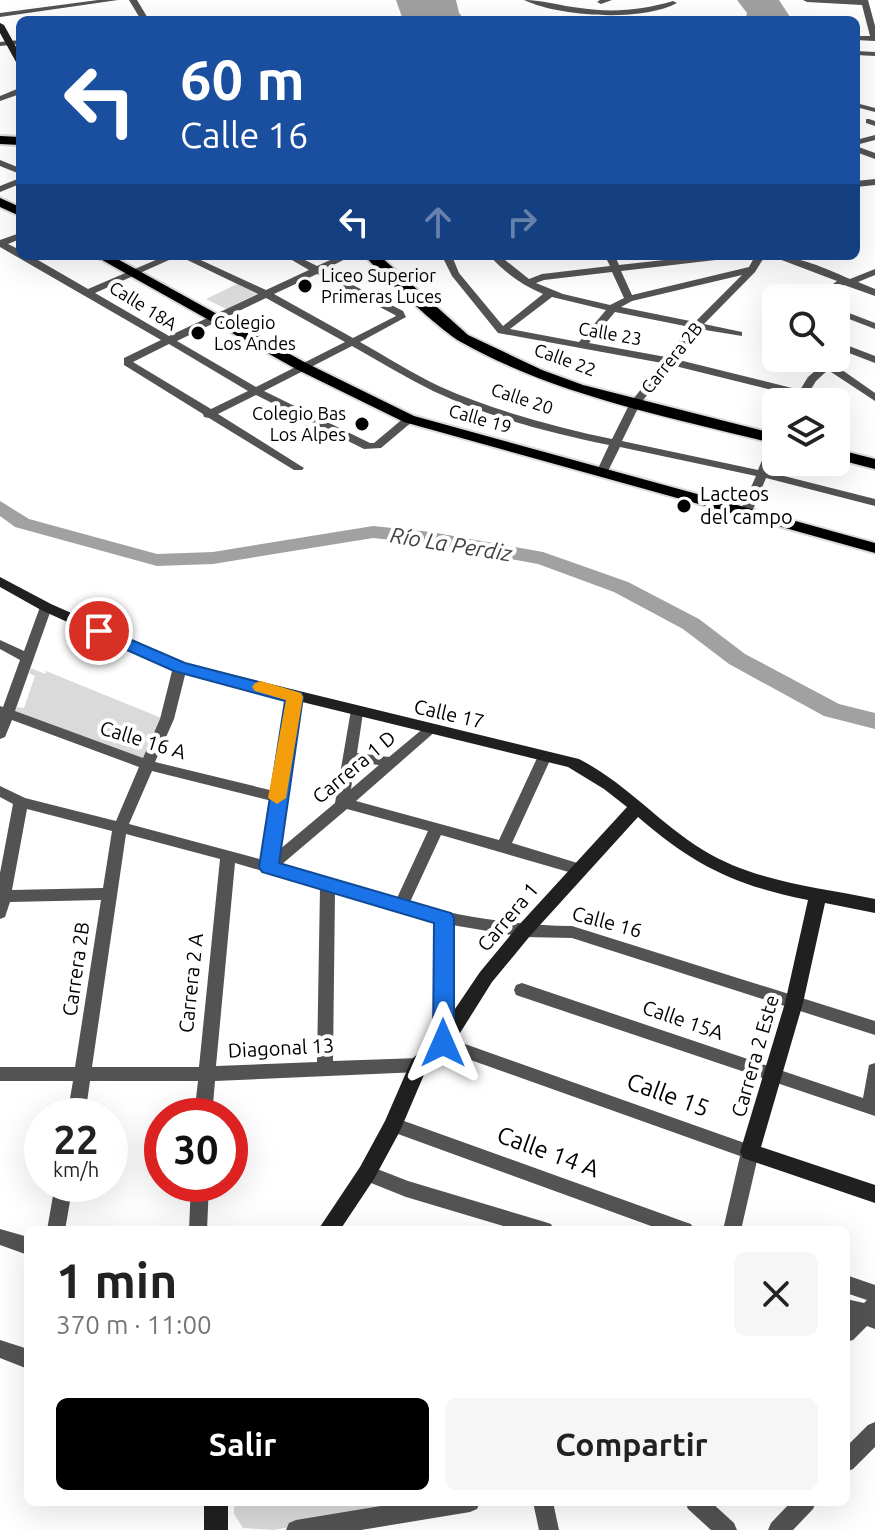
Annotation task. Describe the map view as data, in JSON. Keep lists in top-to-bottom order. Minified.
{"streets":{"main road":["Calle 22","Calle 19","Calle 17","Carrera 1","Carrera 2 Este","Calle 15"],"street":["Calle 18A","Calle 23","Carrera 2B","Calle 20","Calle 16 A","Carrera 1 D","Calle 16","Carrera 2 A","Calle 15A","Diagonal 13","Calle 14 A"]},"crossings":[["Calle 18A","Calle 19"],["Calle 23","Carrera 2B"],["Carrera 2B","Calle 22"],["Carrera 2B","Calle 20"],["Carrera 2B","Calle 19"],["Carrera 2B","Calle 17"],["Carrera 2B","Calle 16 A"],["Carrera 2B","Calle 16"],["Carrera 2B","Diagonal 13"],["Calle 17","Carrera 1 D"],["Calle 17","Carrera 1"],["Calle 17","Carrera 2 Este"],["Carrera 1 D","Calle 16"],["Carrera 1","Calle 16"],["Carrera 1","Diagonal 13"],["Carrera 1","Calle 15"],["Carrera 1","Calle 14 A"],["Calle 16","Carrera 2 A"],["Calle 16","Carrera 2 Este"],["Carrera 2 A","Diagonal 13"],["Calle 15A","Carrera 2 Este"],["Carrera 2 Este","Calle 15"]],"water":["Río La Perdiz"],"places":["Liceo Superior Primeras Luces","Colegio Los Andes","Colegio Bas Los Alpes","Lacteos del campo"],"page":{"turn":["60 m","Calle 16"],"speed":"22 km/h","limit":"30","heading":["1 min","370 m · 11:00"],"buttons":["Salir","Compartir"]}}
